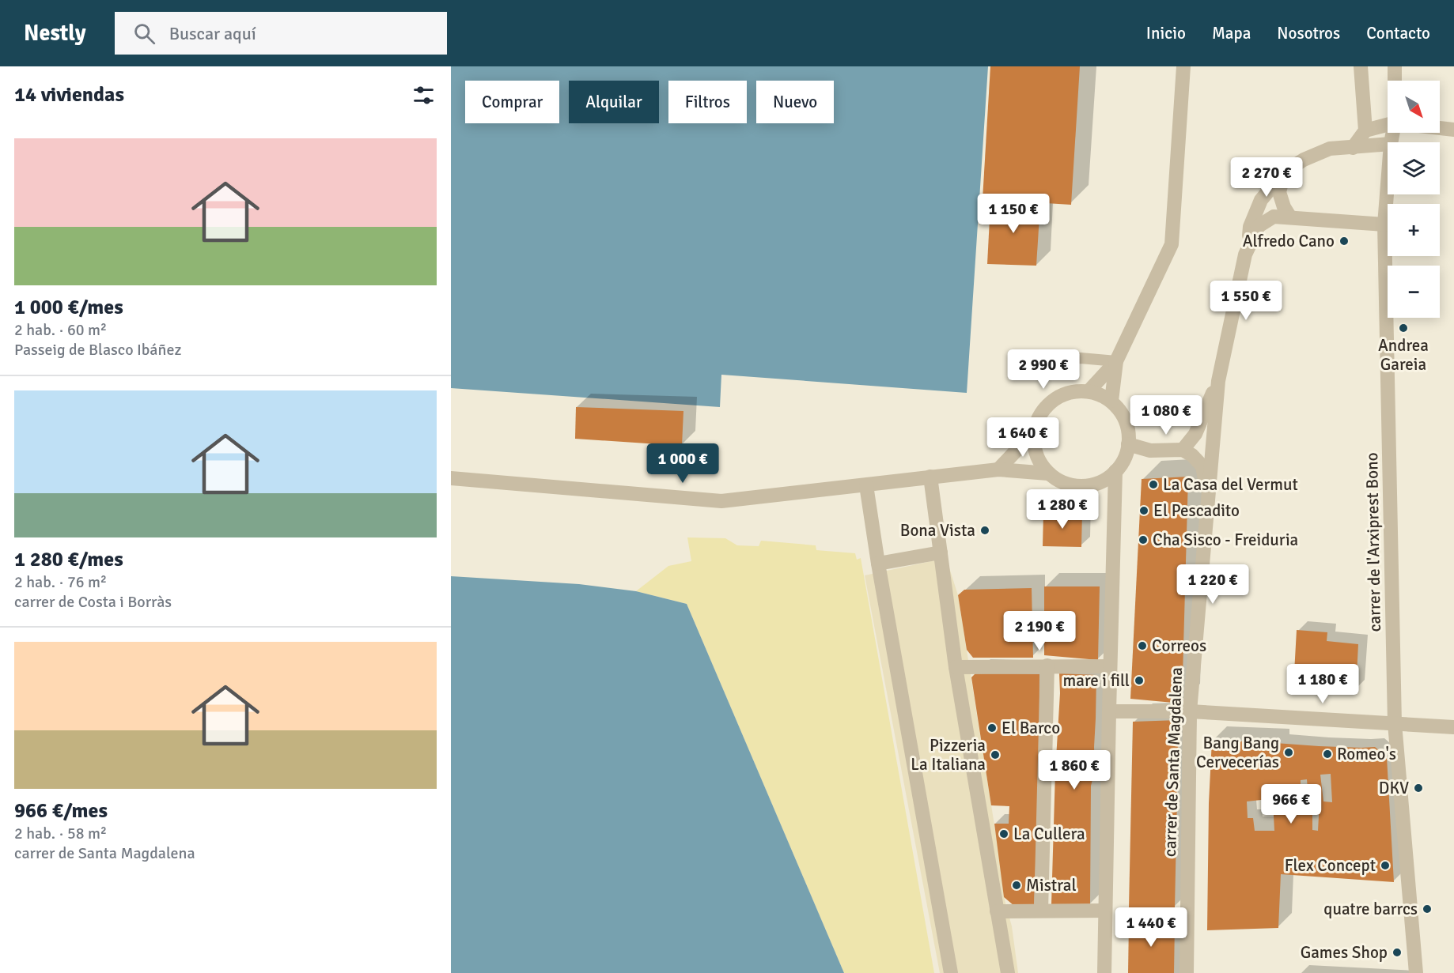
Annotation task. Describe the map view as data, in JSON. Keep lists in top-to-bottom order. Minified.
{"streets":{"street":["carrer de l'Arxiprest Bono","carrer de Santa Magdalena"]},"places":["Alfredo Cano","Andrea Gareia","La Casa del Vermut","El Pescadito","Bona Vista","Cha Sisco - Freiduria","Correos","mare i fill","El Barco","Bang Bang Cervecerías","Romeo's","Pizzeria La Italiana","DKV","La Cullera","Flex Concept","Mistral","quatre barrcs","Games Shop"],"north":"bottom right","page":{"header":"Nestly","search":"Buscar aquí","nav":["Inicio","Mapa","Nosotros","Contacto"],"heading":"14 viviendas","map_buttons":["+","−"],"chip":["Comprar","Alquilar","Filtros","Nuevo"],"list":[{"name":"1 000 €/mes","note":"2 hab. · 60 m² · Passeig de Blasco Ibáñez"},{"name":"1 280 €/mes","note":"2 hab. · 76 m² · carrer de Costa i Borràs"},{"name":"966 €/mes","note":"2 hab. · 58 m² · carrer de Santa Magdalena"}],"price":["2 270 €","1 150 €","1 550 €","2 990 €","1 080 €","1 640 €","1 000 €","1 280 €","1 220 €","2 190 €","1 180 €","1 860 €","966 €","1 440 €"]}}
